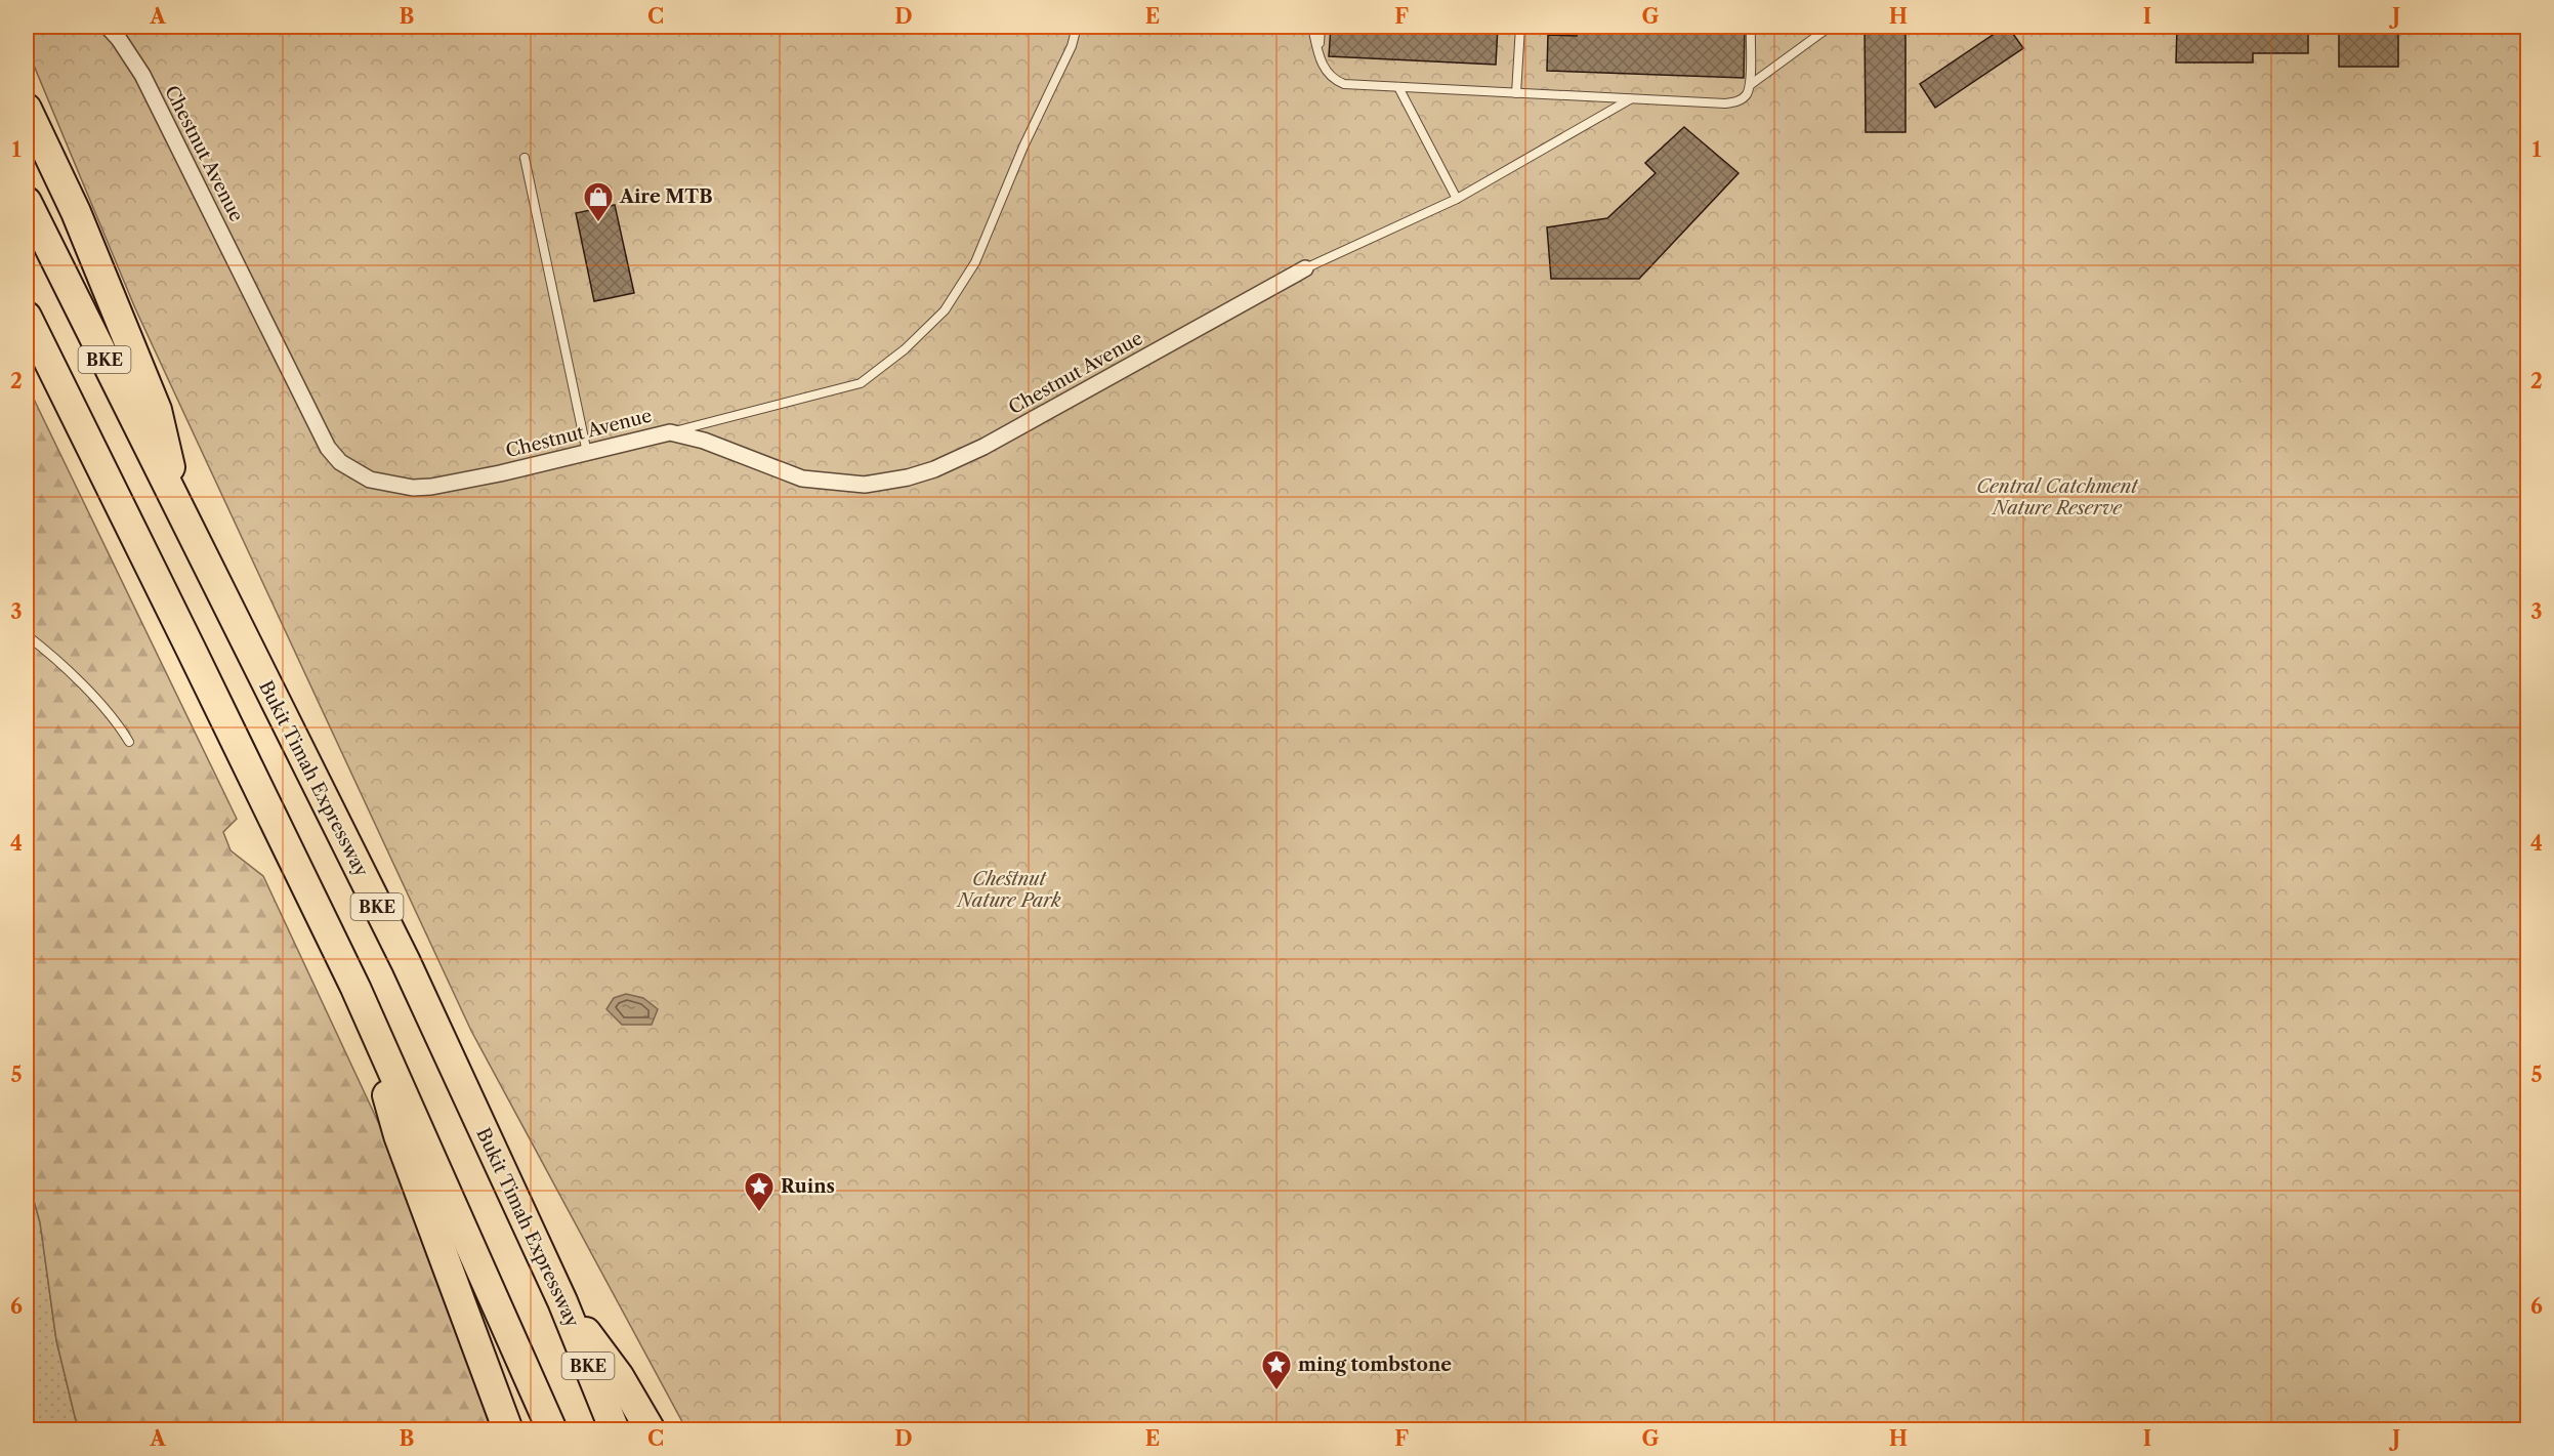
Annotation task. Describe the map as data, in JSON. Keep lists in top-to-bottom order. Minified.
{"streets":{"highway":["BKE","Bukit Timah Expressway"],"street":["Chestnut Avenue"]},"parks":["Central Catchment Nature Reserve","Chestnut Nature Park"],"places":{"shop":["Aire MTB"],"place":["Ruins","ming tombstone"]},"grid":{"columns":["A","B","C","D","E","F","G","H","I","J"],"rows":["1","2","3","4","5","6"]}}
